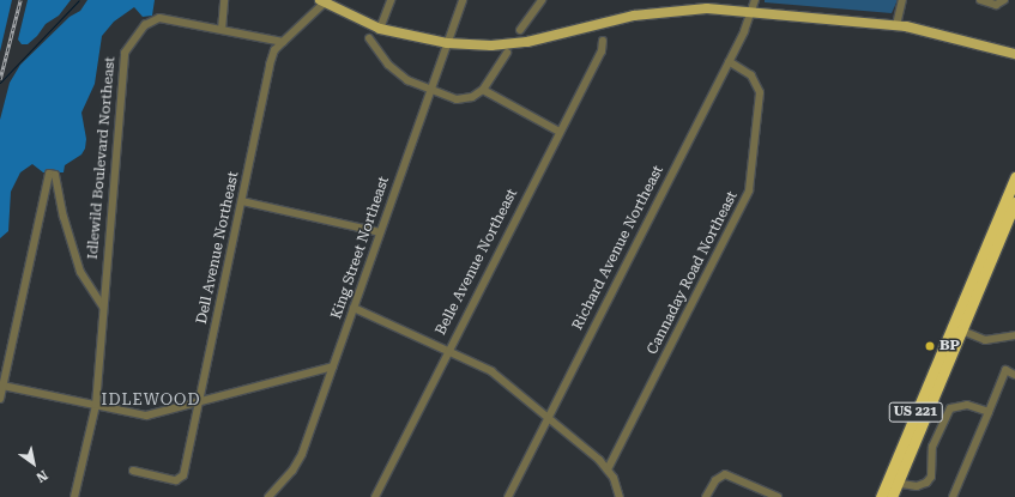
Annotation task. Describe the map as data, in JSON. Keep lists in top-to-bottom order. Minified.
{"streets":{"highway":["US 221"],"street":["Idlewild Boulevard Northeast","Dell Avenue Northeast","King Street Northeast","Richard Avenue Northeast","Belle Avenue Northeast","Cannaday Road Northeast"]},"crossings":[["Idlewild Boulevard Northeast","Dell Avenue Northeast"],["Richard Avenue Northeast","Cannaday Road Northeast"]],"districts":["IDLEWOOD"],"places":["BP"],"north":"bottom right"}
